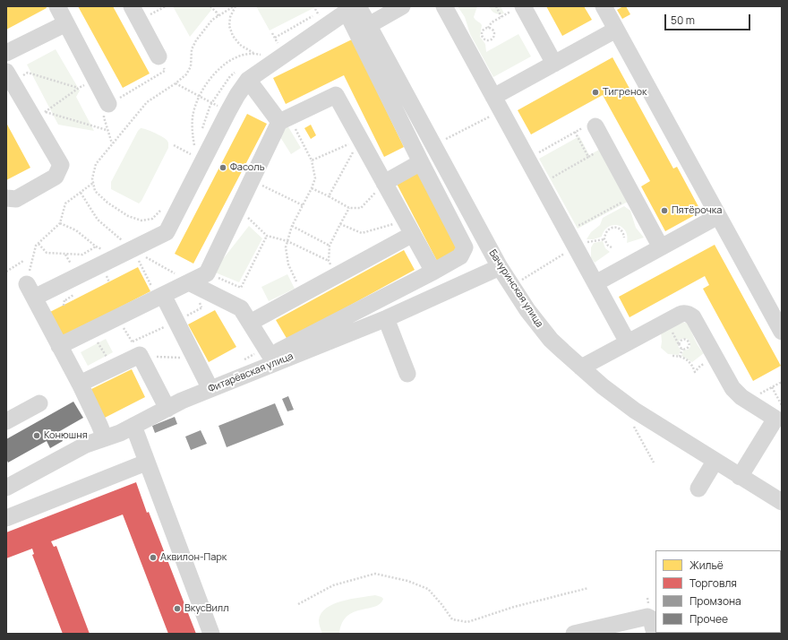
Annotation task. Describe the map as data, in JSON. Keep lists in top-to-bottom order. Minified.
{"streets":{"street":["Бачуринская улица","Фитарёвская улица"]},"crossings":[["Бачуринская улица","Фитарёвская улица"]],"places":["Тигренок","Фасоль","Пятёрочка","Конюшня","Аквилон-Парк","ВкусВилл"],"legend":["Жильё","Торговля","Промзона","Прочее"],"scale_bar":"50 m"}
